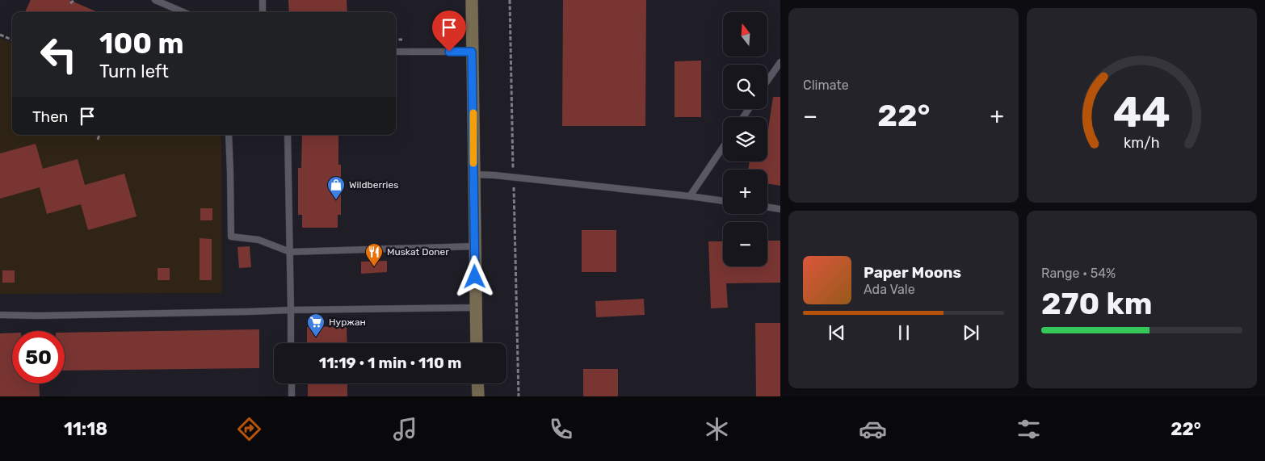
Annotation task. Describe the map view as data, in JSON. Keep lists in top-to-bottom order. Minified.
{"places":{"shop":["Wildberries"],"restaurant":["Muskat Doner"],"supermarket":["Нуржан"]},"north":"top","page":{"tile":["Climate",["Range · 54%","270 km"]],"map_buttons":["+","−"],"turn":["100 m","Turn left"],"then":"Then","heat":["−","22°","+"],"song":["Paper Moons","Ada Vale"],"limit":"50","trip":"11:19 · 1 min · 110 m","tabs":["11:18","22°"],"gauge":["44","km/h"]}}
